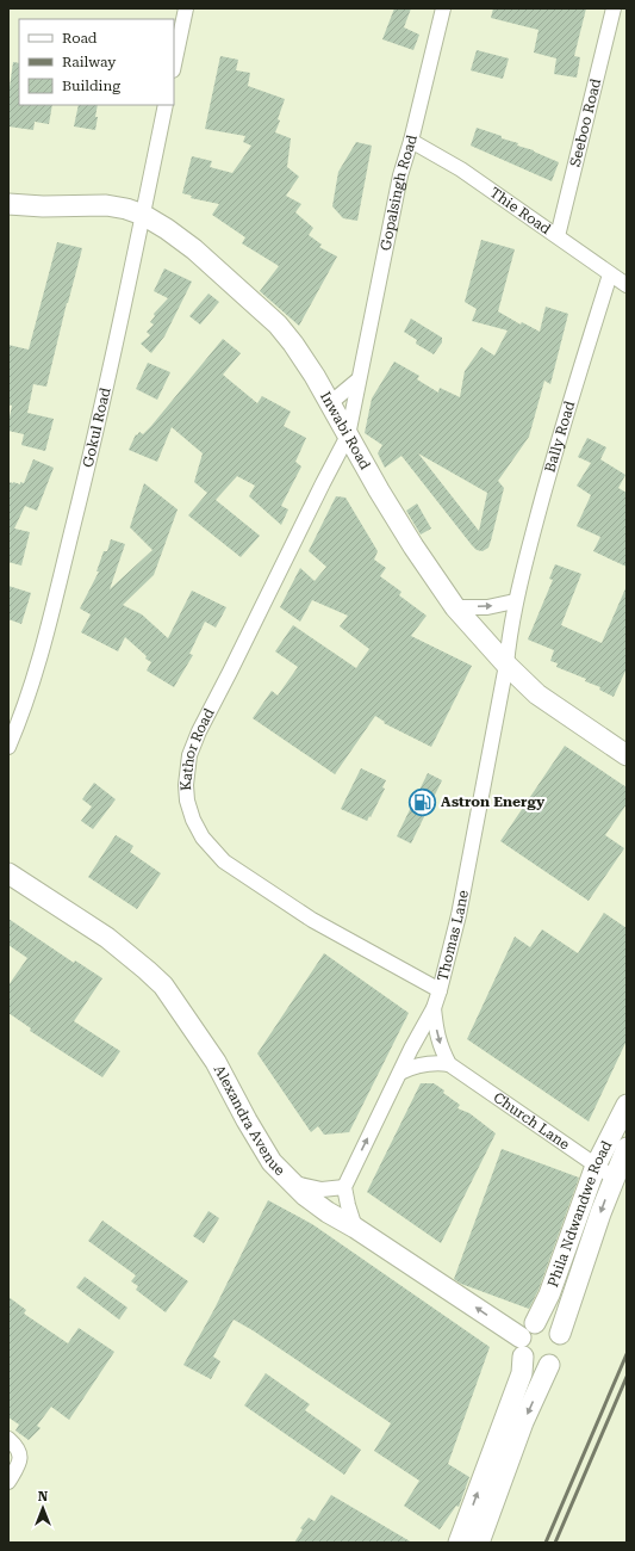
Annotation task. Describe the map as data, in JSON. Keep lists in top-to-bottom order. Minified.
{"streets":{"street":["Seeboo Road","Gopalsingh Road","Thie Road","Gokul Road","Inwabi Road","Bally Road","Kathor Road","Thomas Lane","Alexandra Avenue","Church Lane","Phila Ndwandwe Road"]},"crossings":[["Seeboo Road","Thie Road"],["Gopalsingh Road","Thie Road"],["Gopalsingh Road","Inwabi Road"],["Gopalsingh Road","Kathor Road"],["Thie Road","Bally Road"],["Gokul Road","Inwabi Road"],["Inwabi Road","Bally Road"],["Inwabi Road","Kathor Road"],["Inwabi Road","Thomas Lane"],["Bally Road","Thomas Lane"],["Kathor Road","Thomas Lane"],["Thomas Lane","Church Lane"],["Alexandra Avenue","Phila Ndwandwe Road"],["Church Lane","Phila Ndwandwe Road"]],"places":{"fuel station":["Astron Energy"]},"legend":["Road","Railway","Building"],"north":"top"}
